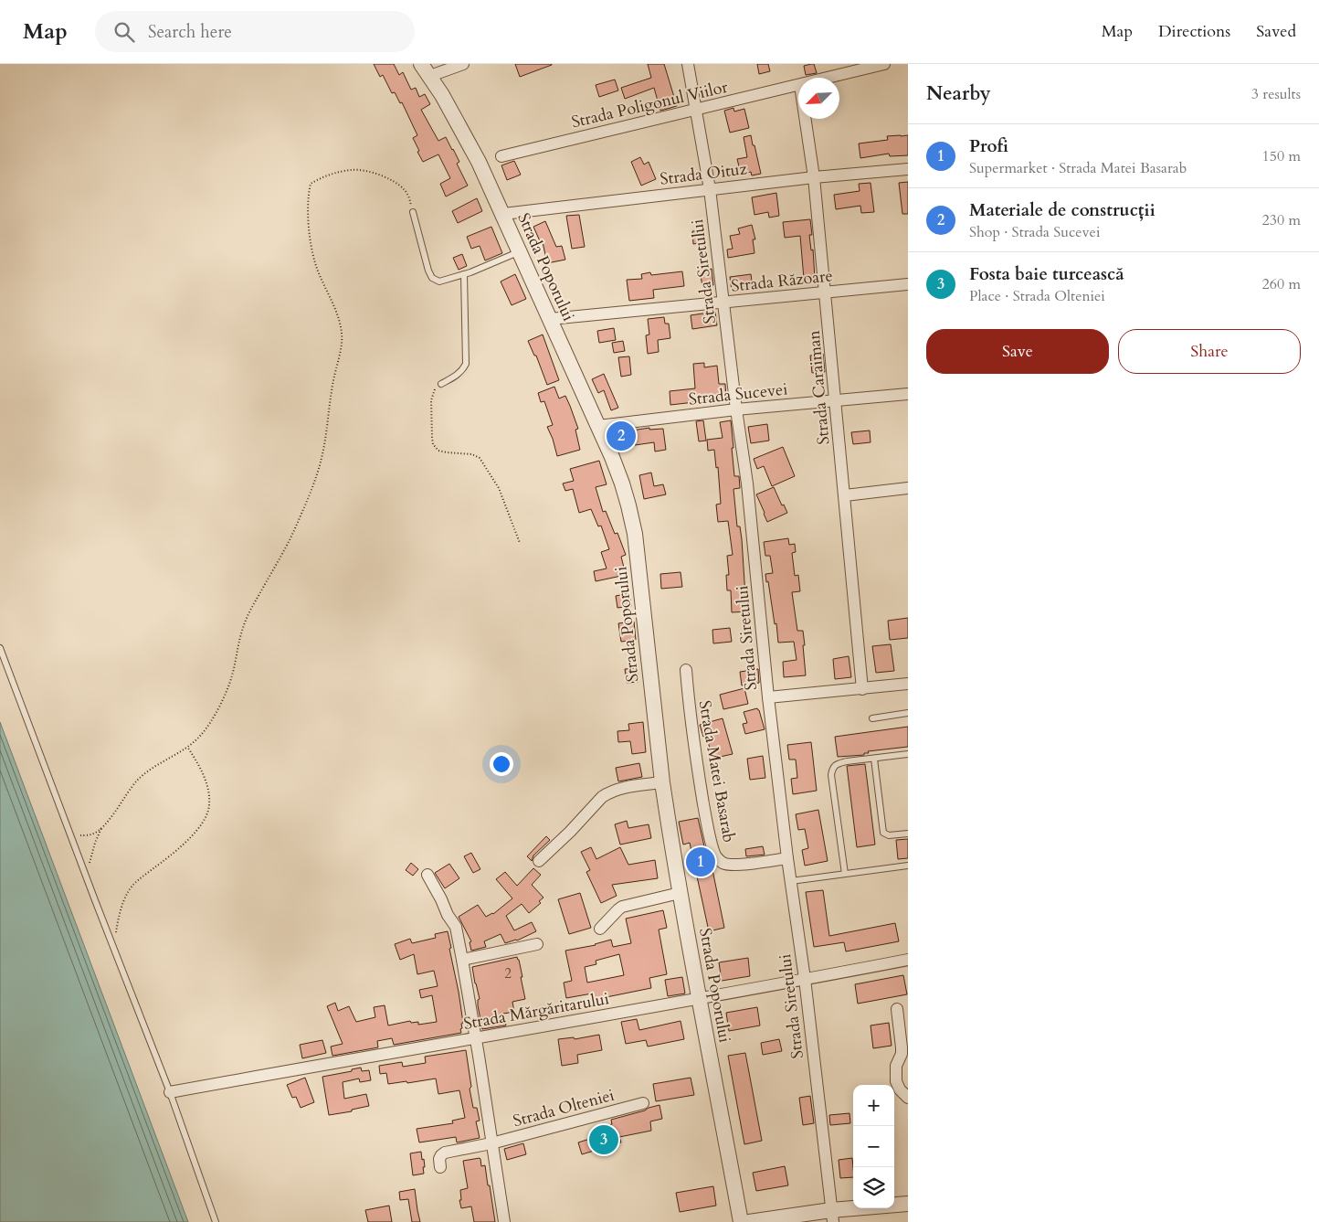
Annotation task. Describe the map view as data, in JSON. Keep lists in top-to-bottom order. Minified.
{"streets":{"street":["Strada Poligonul Viilor","Strada Oituz","Strada Poporului","Strada Siretului","Strada Răzoare","Strada Caraiman","Strada Sucevei","Strada Matei Basarab","Strada Mărgăritarului","Strada Olteniei"]},"crossings":[["Strada Poligonul Viilor","Strada Siretului"],["Strada Oituz","Strada Poporului"],["Strada Oituz","Strada Siretului"],["Strada Oituz","Strada Caraiman"],["Strada Poporului","Strada Răzoare"],["Strada Poporului","Strada Sucevei"],["Strada Poporului","Strada Mărgăritarului"],["Strada Siretului","Strada Răzoare"],["Strada Siretului","Strada Sucevei"],["Strada Siretului","Strada Matei Basarab"],["Strada Siretului","Strada Mărgăritarului"],["Strada Răzoare","Strada Caraiman"],["Strada Caraiman","Strada Sucevei"]],"house_numbers":["2"],"north":"bottom left","page":{"header":"Map","search":"Search here","nav":["Map","Directions","Saved"],"heading":["Nearby","3 results"],"list":[{"mark":"1","name":"Profi","note":"Supermarket · Strada Matei Basarab","value":"150 m"},{"mark":"2","name":"Materiale de construcții","note":"Shop · Strada Sucevei","value":"230 m"},{"mark":"3","name":"Fosta baie turcească","note":"Place · Strada Olteniei","value":"260 m"}],"buttons":["Save","Share"],"pins":["2","1","3"],"map_buttons":["+","−"]}}
